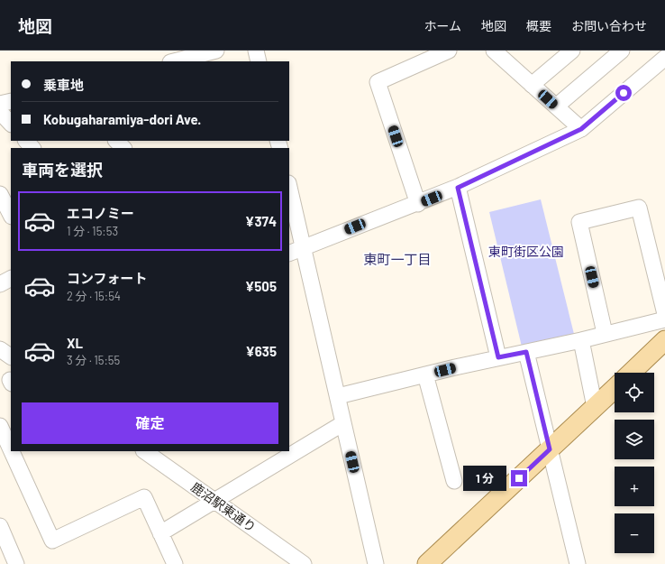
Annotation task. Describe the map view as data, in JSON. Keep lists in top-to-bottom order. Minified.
{"streets":{"street":["鹿沼駅東通り"]},"districts":["東町一丁目"],"parks":["東町街区公園"],"page":{"header":"地図","nav":["ホーム","地図","概要","お問い合わせ"],"banner":["乗車地","Kobugaharamiya-dori Ave."],"heading":"車両を選択","list":[{"name":"エコノミー","note":"1 分 · 15:53","value":"¥374"},{"name":"コンフォート","note":"2 分 · 15:54","value":"¥505"},{"name":"XL","note":"3 分 · 15:55","value":"¥635"}],"map_buttons":["+","−"],"buttons":"確定","bubble":"1 分"}}
